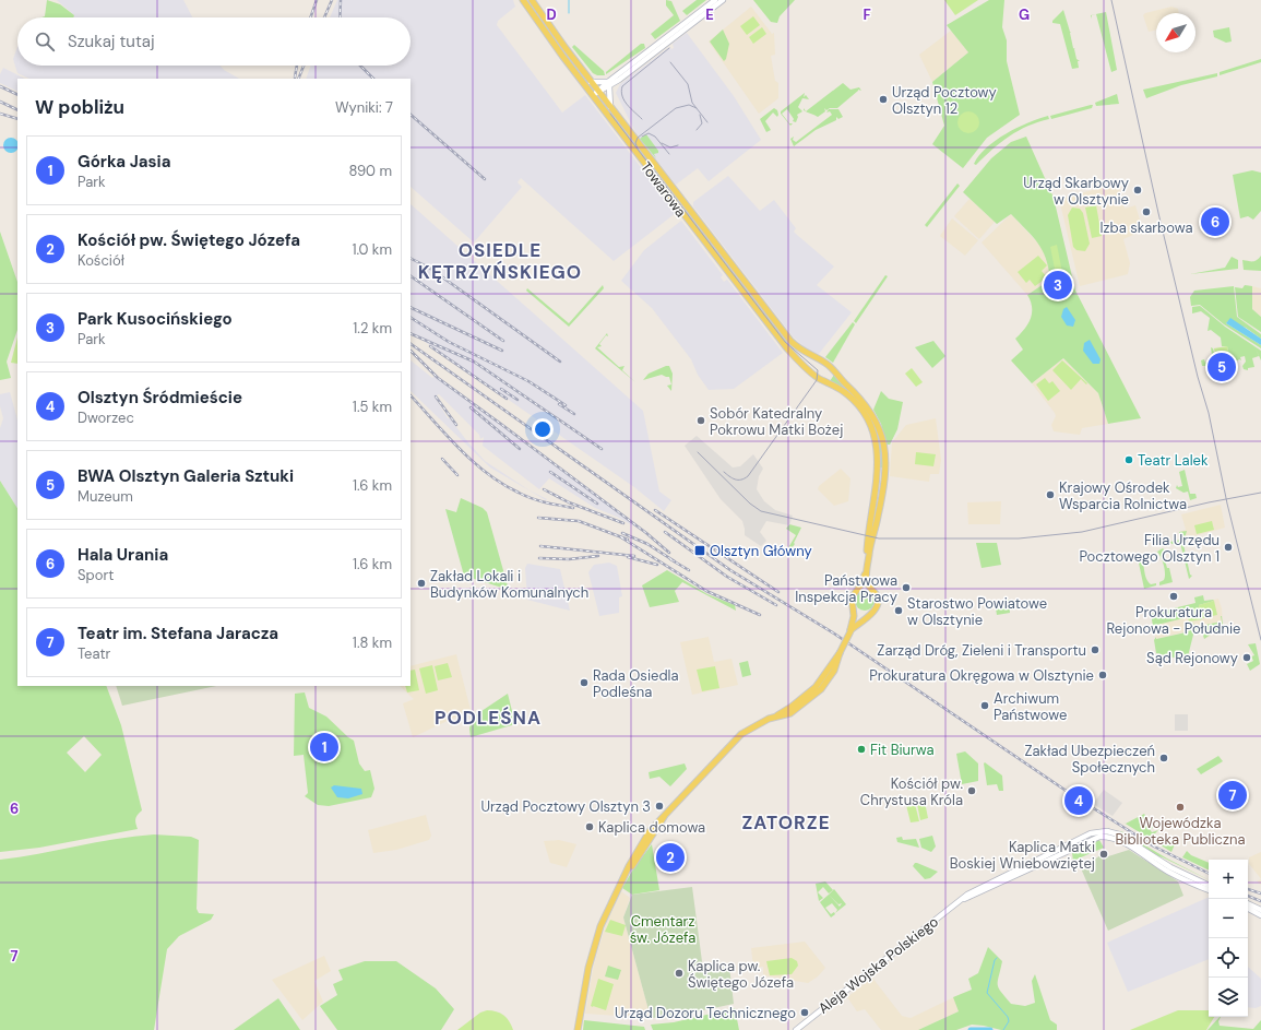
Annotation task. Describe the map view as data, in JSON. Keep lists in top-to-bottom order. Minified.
{"streets":{"main road":["Towarowa","Aleja Wojska Polskiego"]},"districts":["OSIEDLE KĘTRZYŃSKIEGO","PODLEŚNA","ZATORZE"],"parks":["Cmentarz św. Józefa"],"places":{"other":["Urząd Pocztowy Olsztyn 12","Urząd Skarbowy w Olsztynie","Izba skarbowa","Sobór Katedralny Pokrowu Matki Bożej","Teatr Lalek","Krajowy Ośrodek Wsparcia Rolnictwa","Filia Urzędu Pocztowego Olsztyn 1","Zakład Lokali i Budynków Komunalnych","Państwowa Inspekcja Pracy","Prokuratura Rejonowa - Południe","Starostwo Powiatowe w Olsztynie","Zarząd Dróg, Zieleni i Transportu","Sąd Rejonowy","Prokuratura Okręgowa w Olsztynie","Rada Osiedla Podleśna","Archiwum Państwowe","Fit Biurwa","Zakład Ubezpieczeń Społecznych","Kościół pw. Chrystusa Króla","Urząd Pocztowy Olsztyn 3","Wojewódzka Biblioteka Publiczna","Kaplica domowa","Kaplica Matki Boskiej Wniebowziętej","Kaplica pw. Świętego Józefa","Urząd Dozoru Technicznego"],"transit":["Olsztyn Główny"]},"north":"bottom left","page":{"search":"Szukaj tutaj","heading":["W pobliżu","Wyniki: 7"],"list":[{"mark":"1","name":"Górka Jasia","note":"Park","value":"890 m"},{"mark":"2","name":"Kościół pw. Świętego Józefa","note":"Kościół","value":"1.0 km"},{"mark":"3","name":"Park Kusocińskiego","note":"Park","value":"1.2 km"},{"mark":"4","name":"Olsztyn Śródmieście","note":"Dworzec","value":"1.5 km"},{"mark":"5","name":"BWA Olsztyn Galeria Sztuki","note":"Muzeum","value":"1.6 km"},{"mark":"6","name":"Hala Urania","note":"Sport","value":"1.6 km"},{"mark":"7","name":"Teatr im. Stefana Jaracza","note":"Teatr","value":"1.8 km"}],"pins":["6","3","5","1","7","4","2"],"map_buttons":["+","−"]},"grid":{"columns":["D","E","F","G"],"rows":["6","7"]}}
